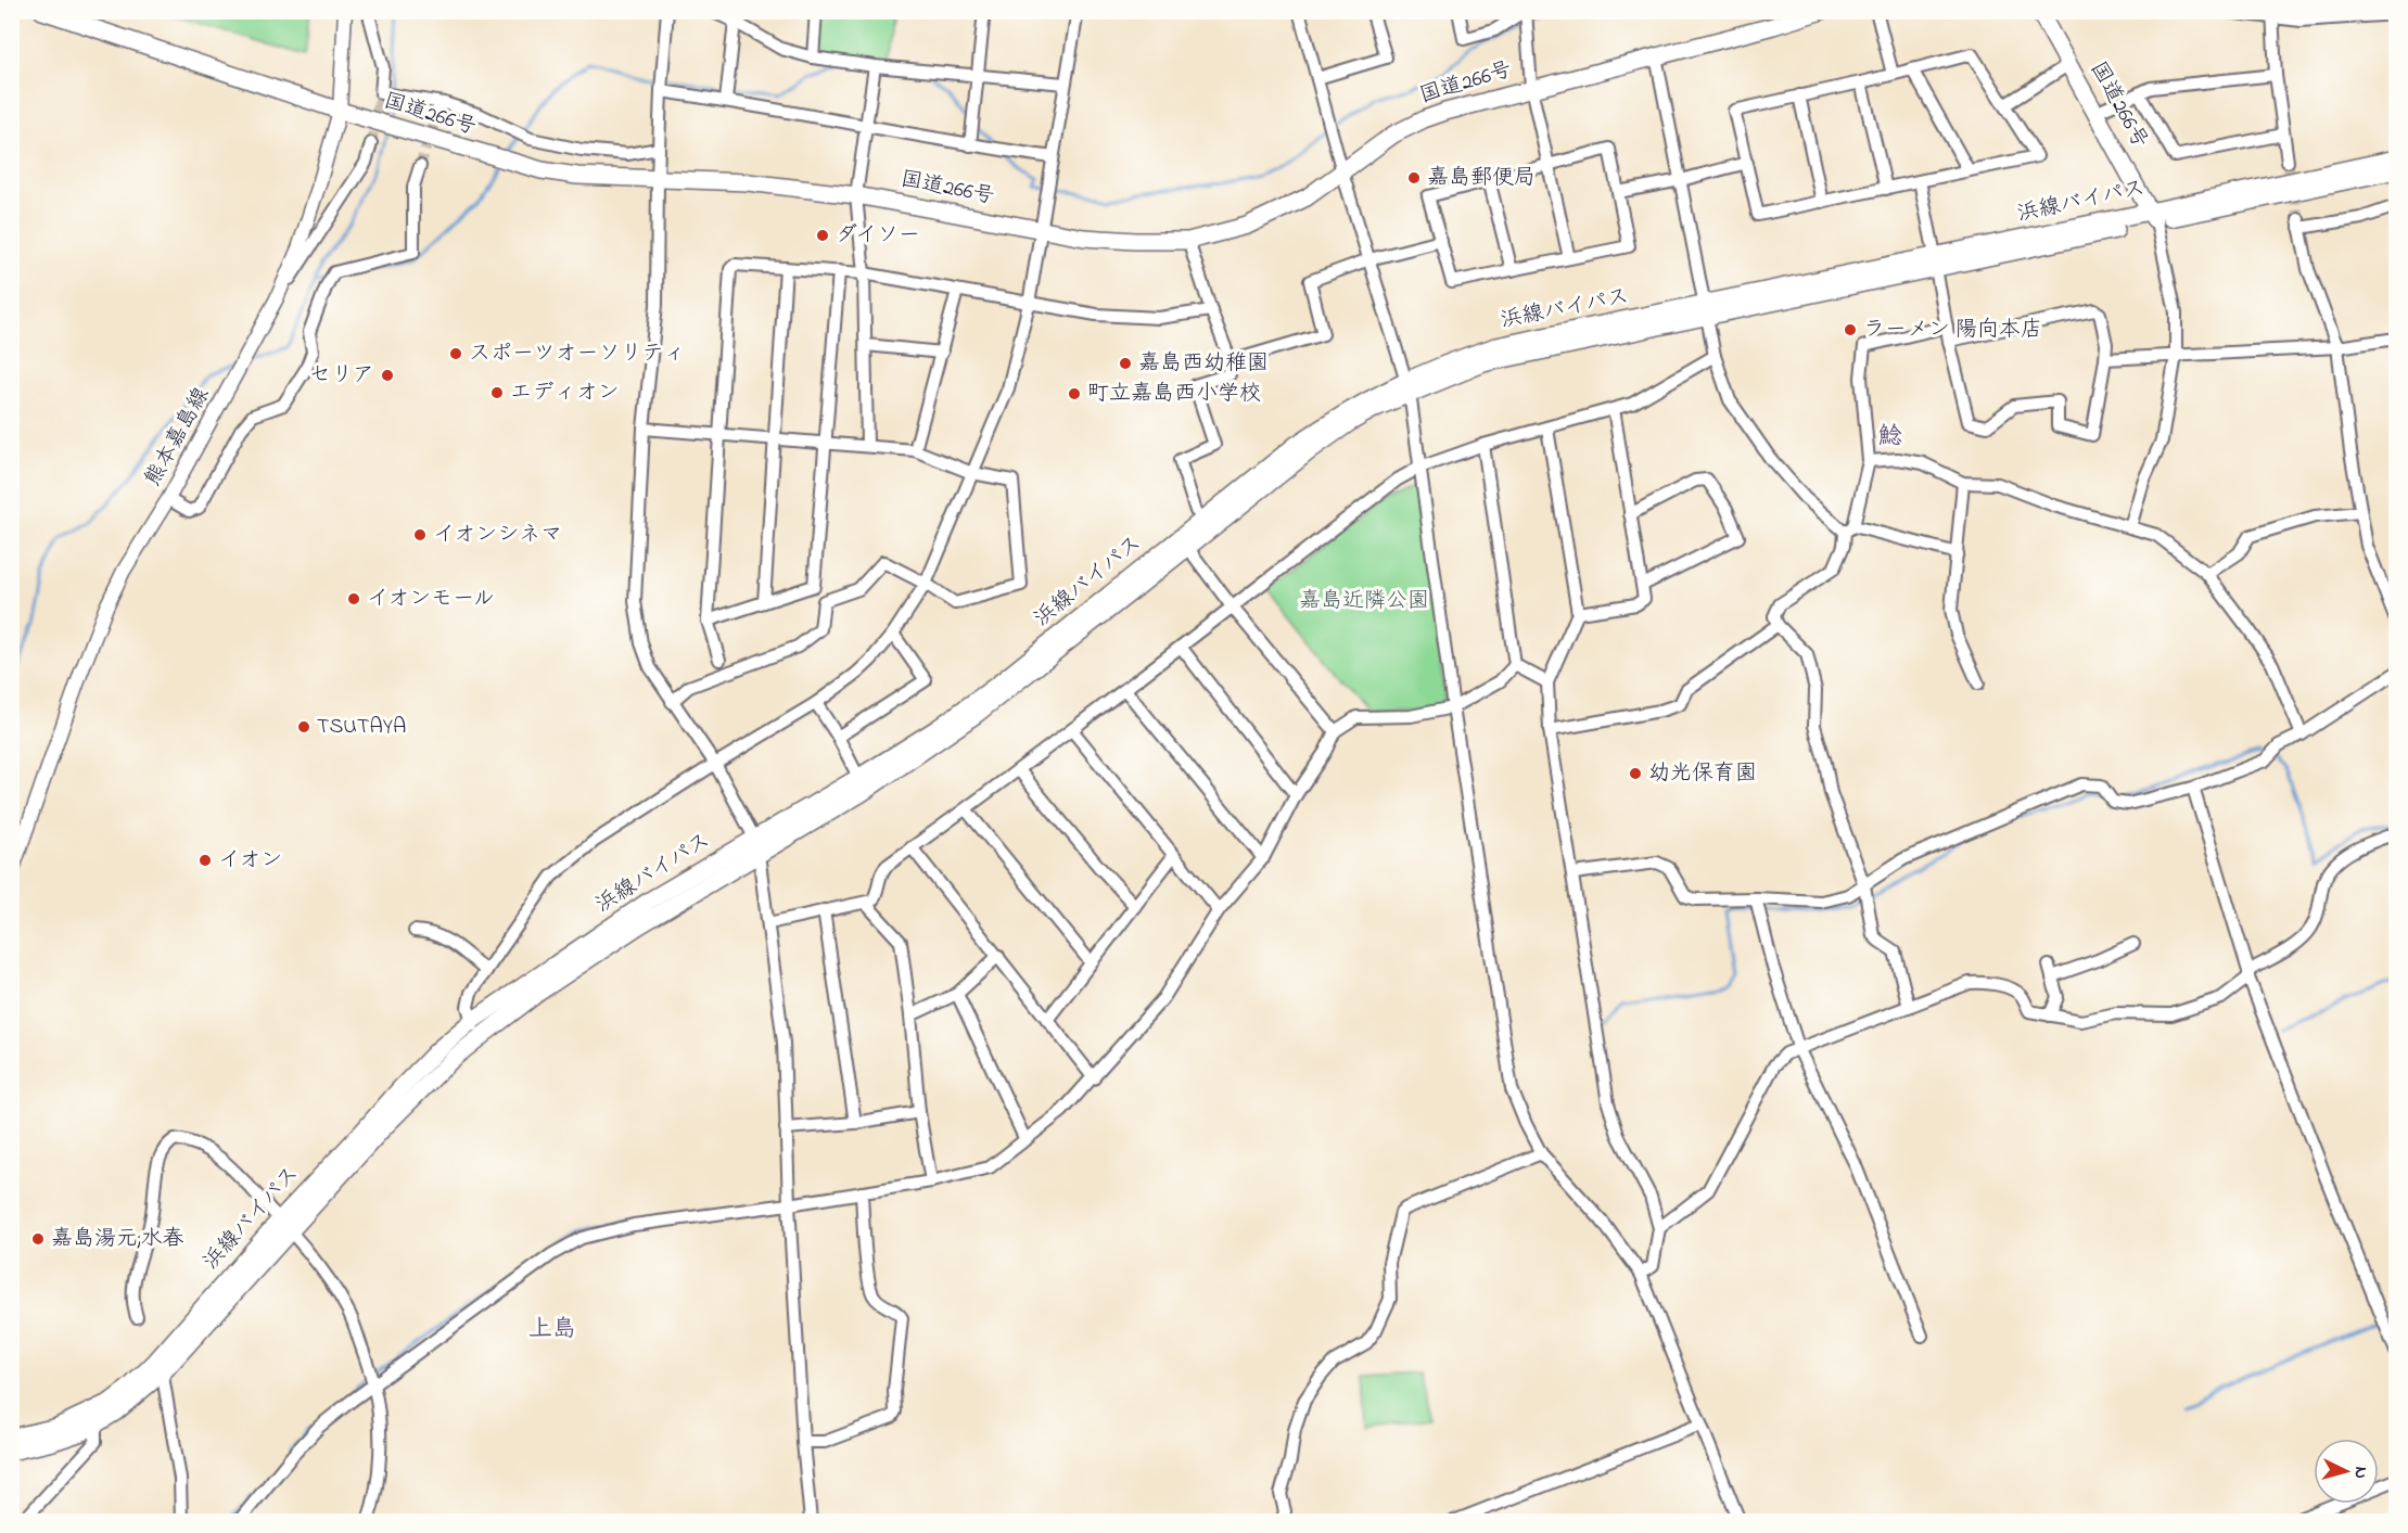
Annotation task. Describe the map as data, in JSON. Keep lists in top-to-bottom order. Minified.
{"streets":{"highway":["国道266号","浜線バイパス"],"main road":["熊本嘉島線"]},"crossings":[["国道266号","浜線バイパス"],["国道266号","熊本嘉島線"]],"districts":["鯰","上島"],"parks":["嘉島近隣公園"],"places":["嘉島郵便局","ダイソー","ラーメン 陽向本店","スポーツオーソリティ","嘉島西幼稚園","セリア","エディオン","町立嘉島西小学校","イオンシネマ","イオンモール","TSUTAYA","幼光保育園","イオン","嘉島湯元;水春"],"north":"right"}
